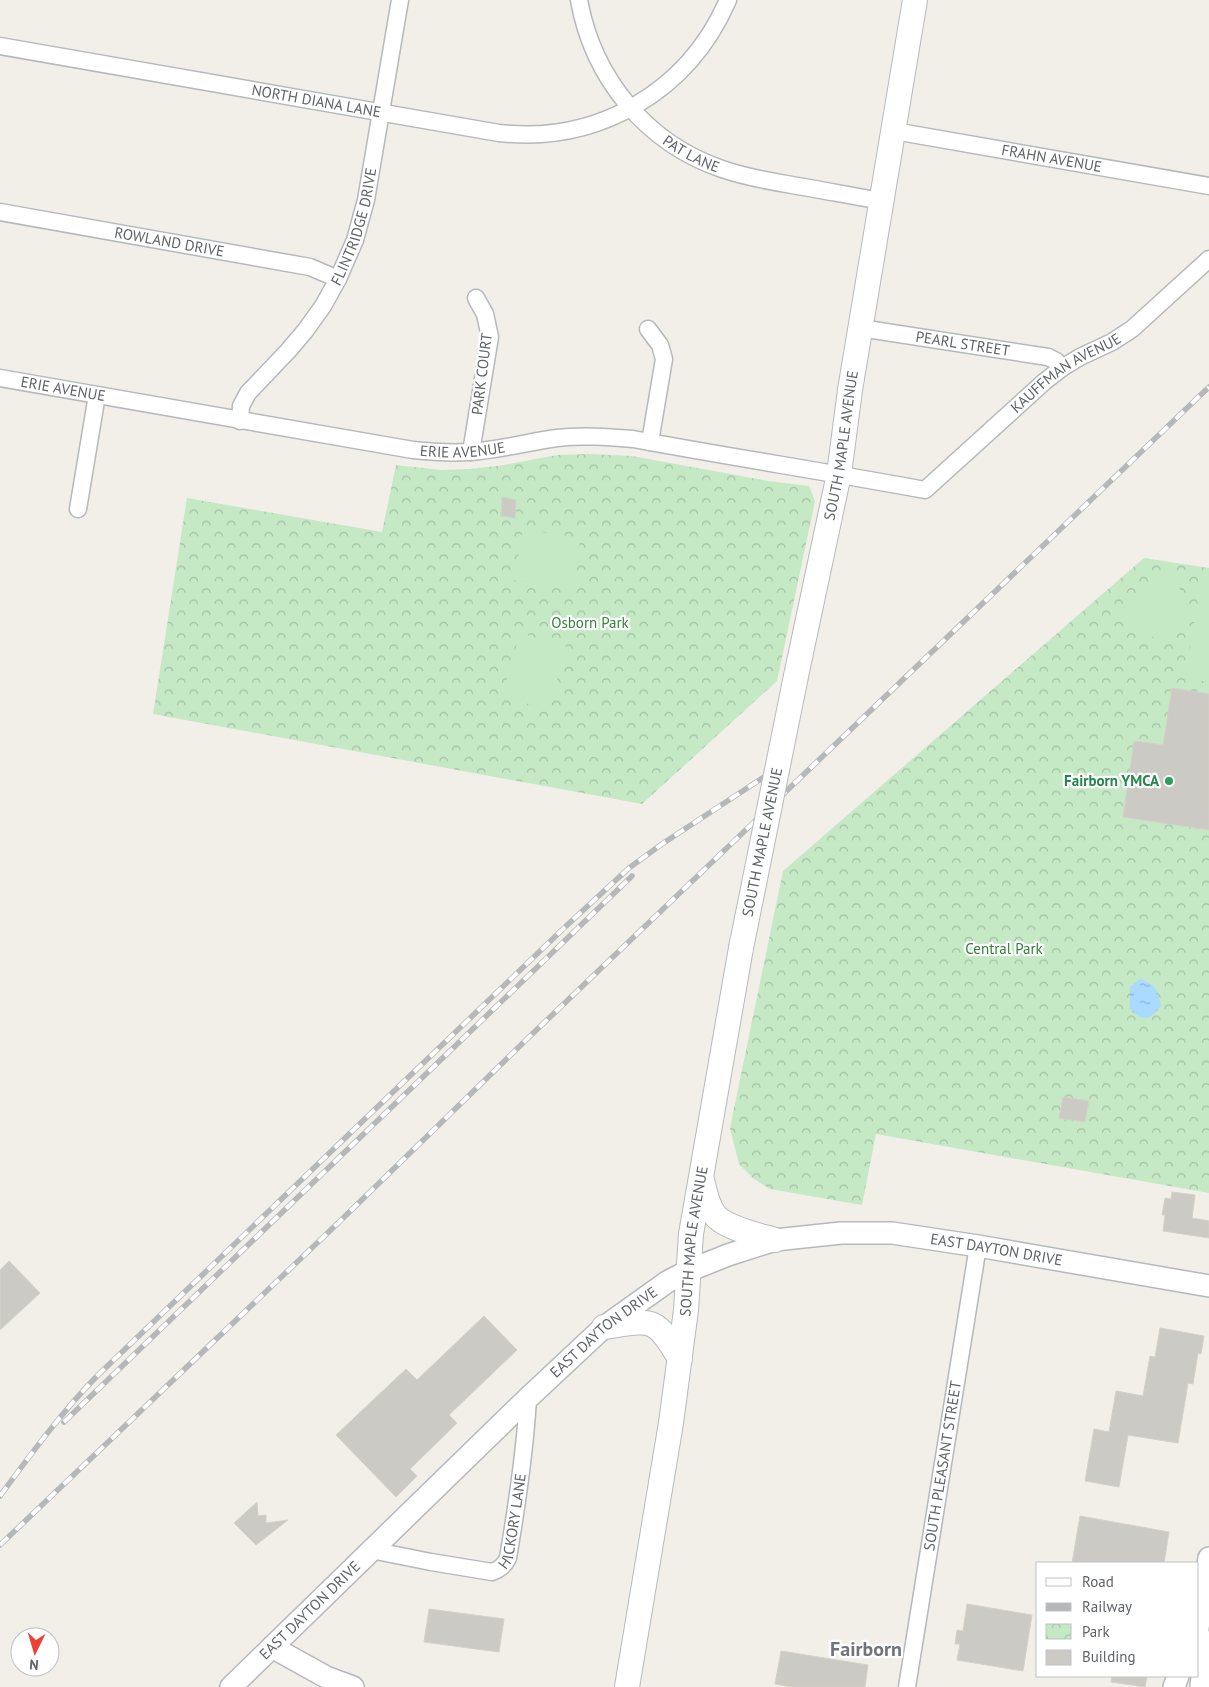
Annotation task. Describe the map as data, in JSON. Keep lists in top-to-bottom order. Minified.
{"streets":{"main road":["SOUTH MAPLE AVENUE"],"street":["NORTH DIANA LANE","PAT LANE","FRAHN AVENUE","FLINTRIDGE DRIVE","ROWLAND DRIVE","PEARL STREET","PARK COURT","KAUFFMAN AVENUE","ERIE AVENUE","EAST DAYTON DRIVE","SOUTH PLEASANT STREET","HICKORY LANE"]},"crossings":[["NORTH DIANA LANE","PAT LANE"],["NORTH DIANA LANE","FLINTRIDGE DRIVE"],["PAT LANE","SOUTH MAPLE AVENUE"],["FRAHN AVENUE","SOUTH MAPLE AVENUE"],["FLINTRIDGE DRIVE","ROWLAND DRIVE"],["FLINTRIDGE DRIVE","ERIE AVENUE"],["PEARL STREET","KAUFFMAN AVENUE"],["PEARL STREET","SOUTH MAPLE AVENUE"],["PARK COURT","ERIE AVENUE"],["KAUFFMAN AVENUE","ERIE AVENUE"],["ERIE AVENUE","SOUTH MAPLE AVENUE"],["SOUTH MAPLE AVENUE","EAST DAYTON DRIVE"],["EAST DAYTON DRIVE","SOUTH PLEASANT STREET"],["EAST DAYTON DRIVE","HICKORY LANE"]],"districts":["Fairborn"],"parks":["Osborn Park","Central Park"],"places":["Fairborn YMCA"],"legend":["Road","Railway","Park","Building"],"north":"bottom"}
